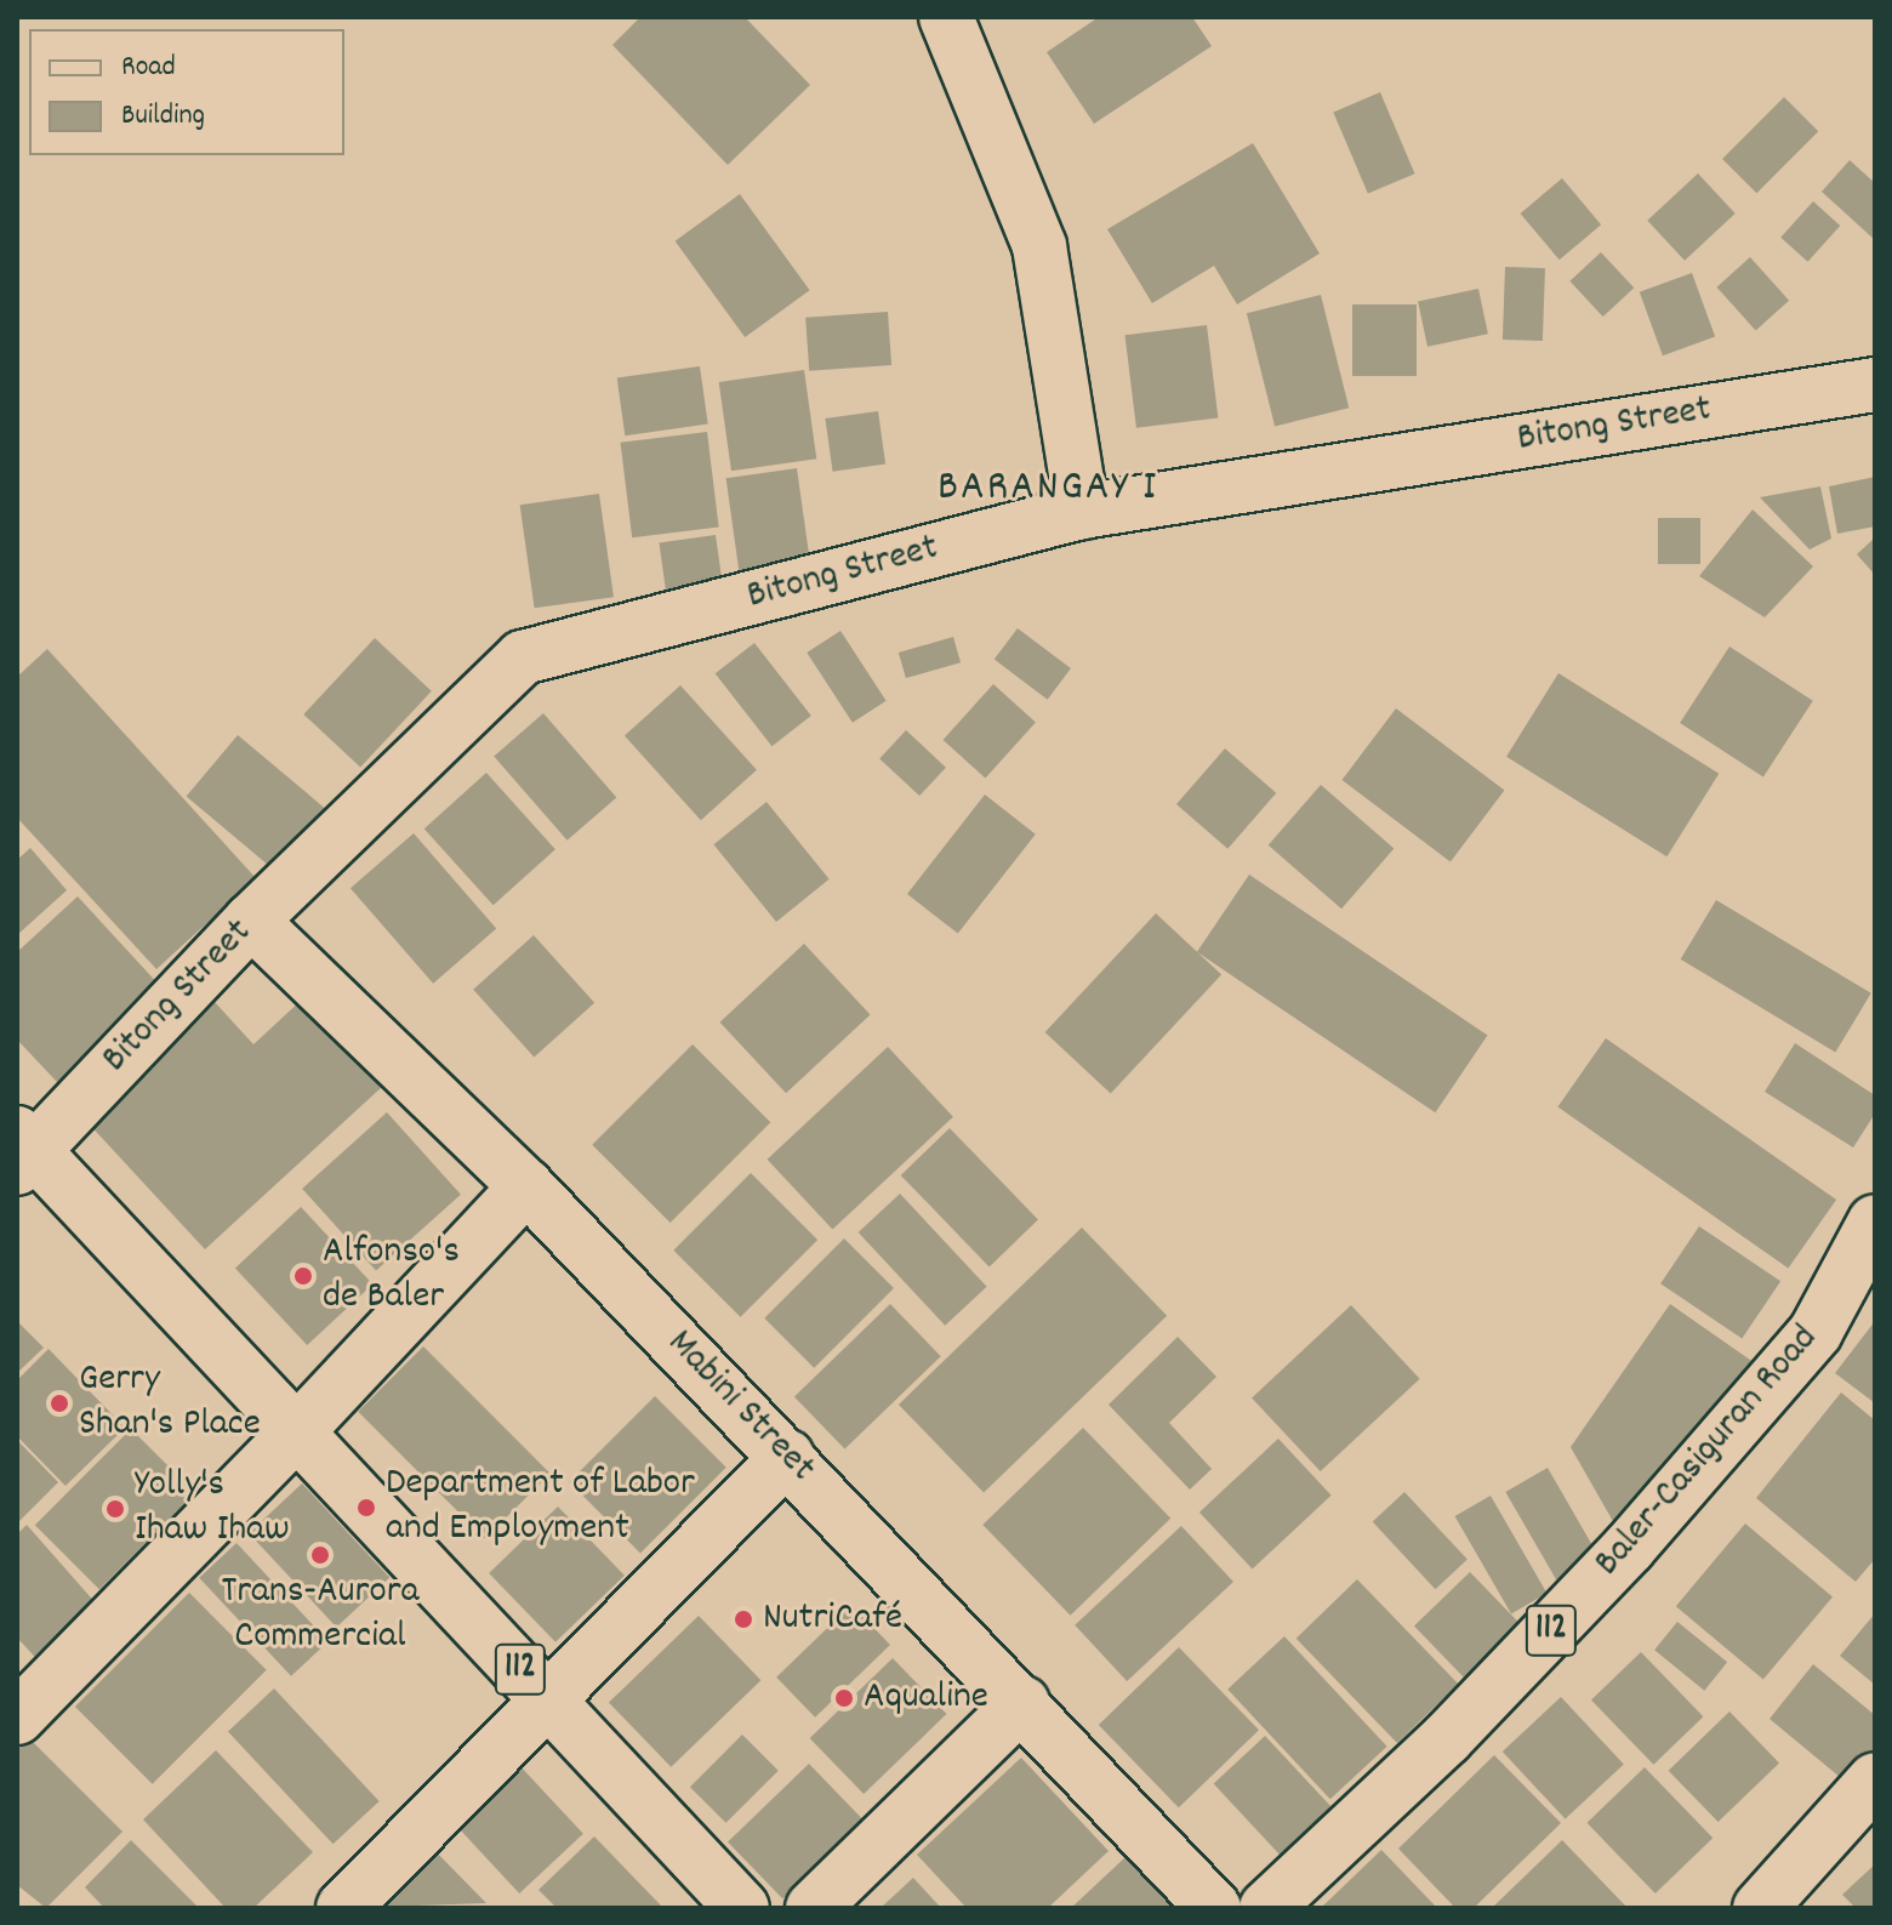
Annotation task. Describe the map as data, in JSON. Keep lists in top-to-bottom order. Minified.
{"streets":{"street":["Bitong Street","Mabini Street","Baler-Casiguran Road","112"]},"crossings":[["Bitong Street","Mabini Street"],["Bitong Street","112"]],"districts":["BARANGAY I"],"places":["Alfonso's de Baler","Gerry Shan's Place","Department of Labor and Employment","Yolly's Ihaw Ihaw","Trans-Aurora Commercial","NutriCafé","Aqualine"],"legend":["Road","Building"]}
